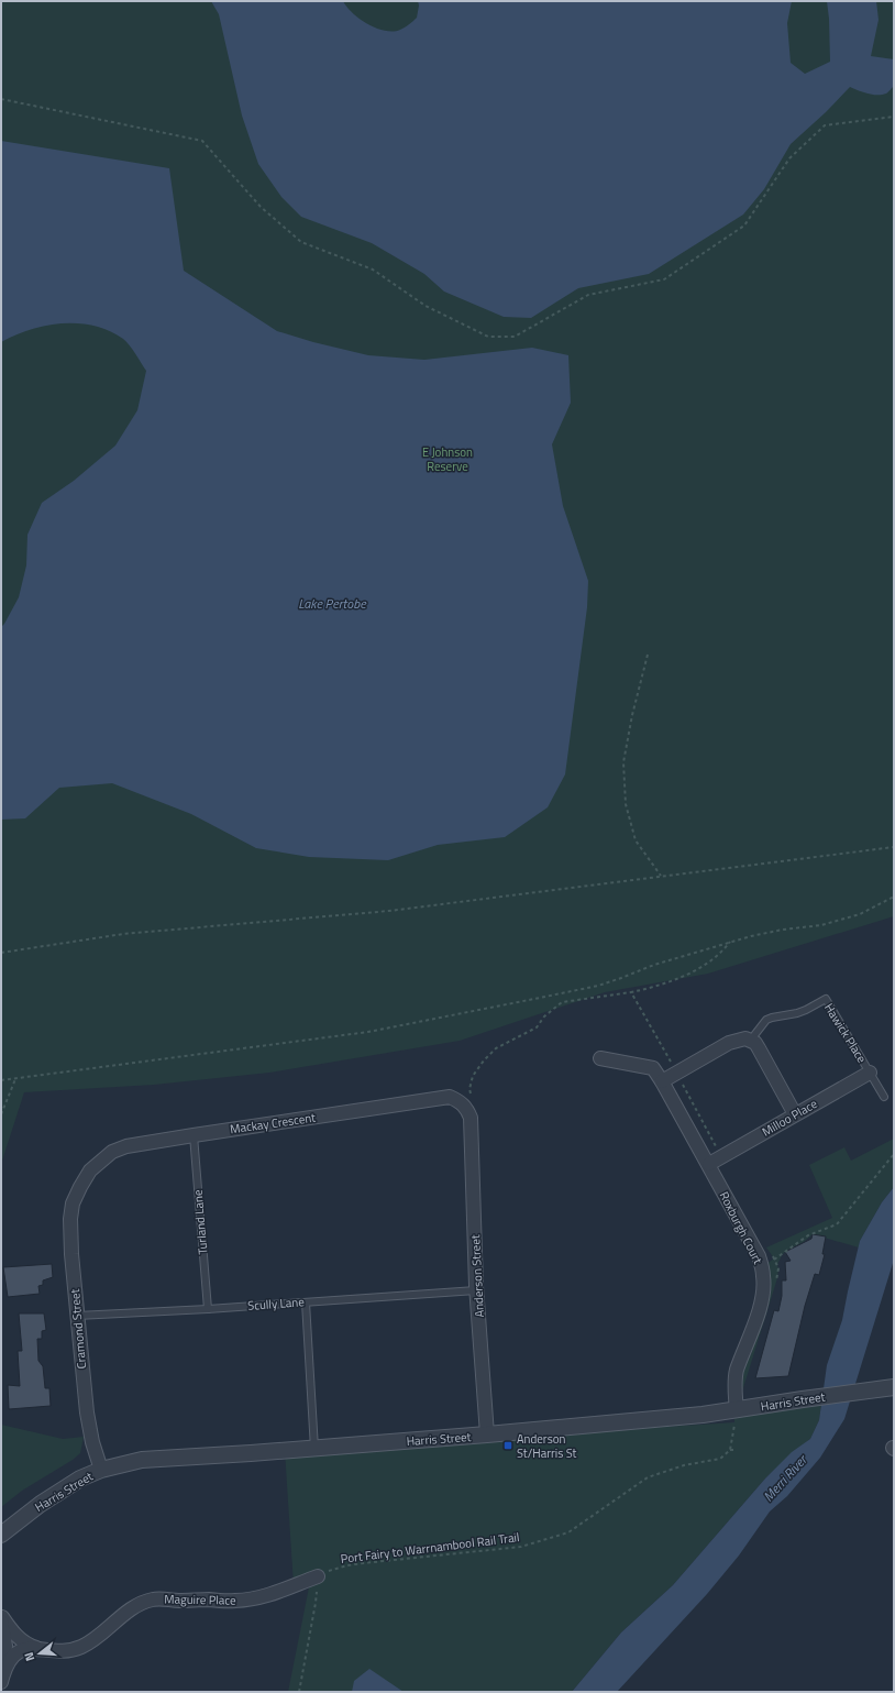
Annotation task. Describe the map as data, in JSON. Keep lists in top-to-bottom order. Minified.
{"streets":{"street":["Milloo Place","Mackay Crescent","Roxburgh Court","Anderson Street","Cramond Street","Harris Street","Maguire Place"],"lane":["Hawick Place","Turland Lane","Scully Lane"],"path":["Port Fairy to Warrnambool Rail Trail"]},"crossings":[["Hawick Place","Milloo Place"],["Milloo Place","Roxburgh Court"],["Mackay Crescent","Turland Lane"],["Mackay Crescent","Anderson Street"],["Mackay Crescent","Cramond Street"],["Turland Lane","Scully Lane"],["Roxburgh Court","Harris Street"],["Anderson Street","Scully Lane"],["Anderson Street","Harris Street"],["Scully Lane","Cramond Street"],["Cramond Street","Harris Street"],["Port Fairy to Warrnambool Rail Trail","Maguire Place"]],"water":["Lake Pertobe","Merri River"],"parks":["E Johnson Reserve"],"places":{"transit":["Anderson St/Harris St"]},"north":"left"}
